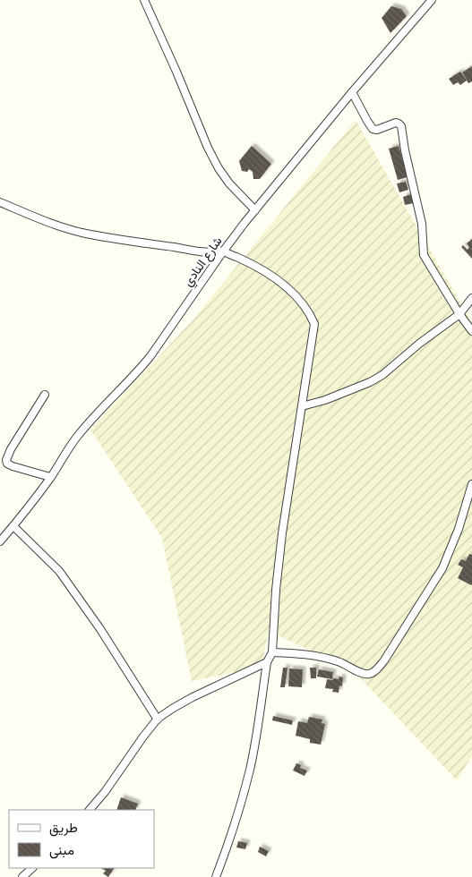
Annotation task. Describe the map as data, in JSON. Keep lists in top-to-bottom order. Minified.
{"streets":{"street":["شارع النادي"]},"legend":["طريق","مبنى"]}
